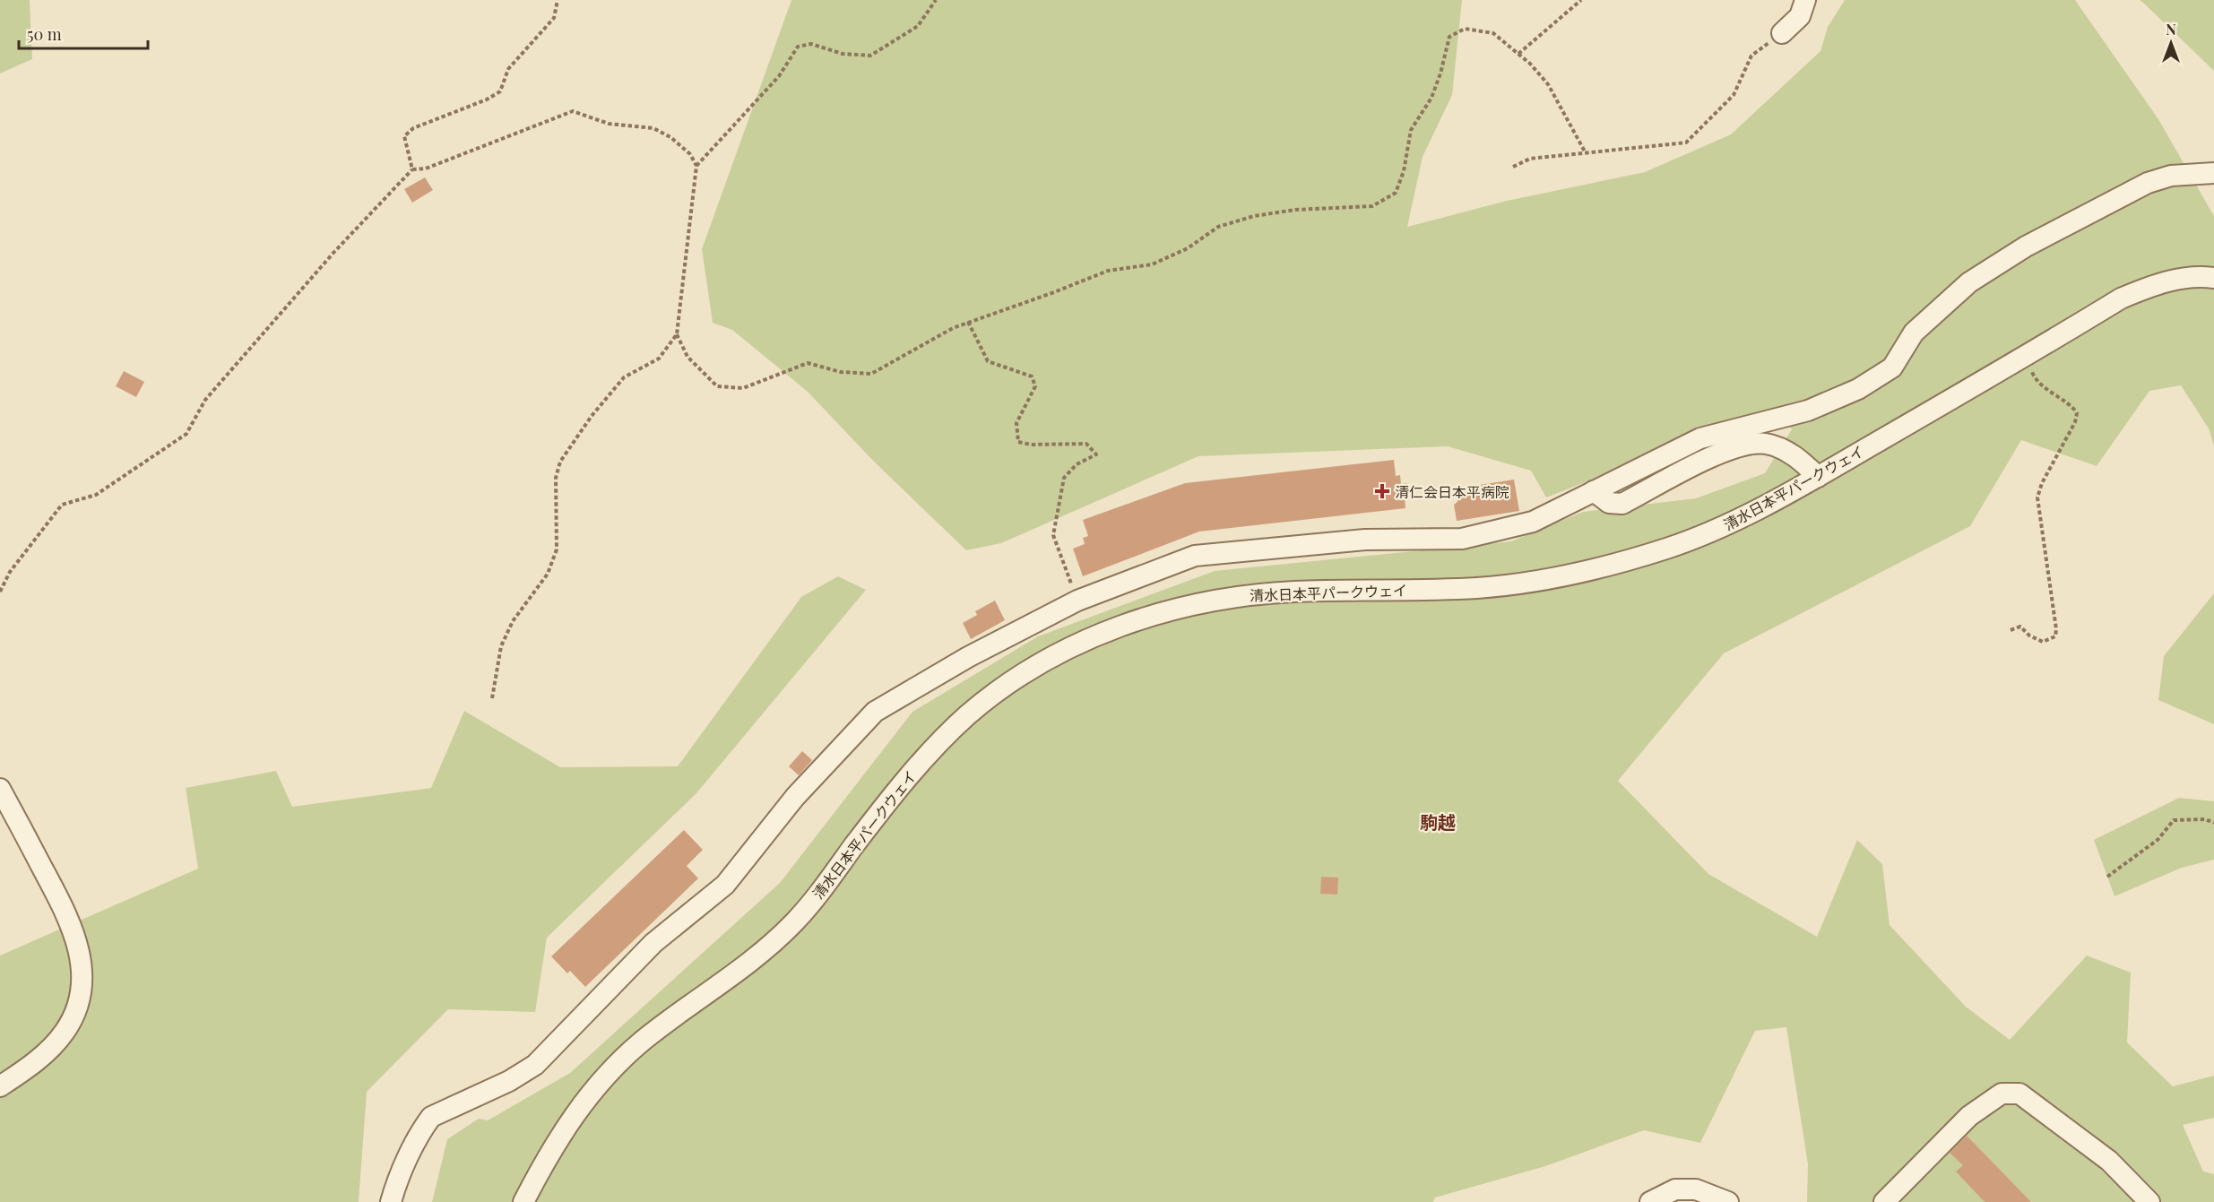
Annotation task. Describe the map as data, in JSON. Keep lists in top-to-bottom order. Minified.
{"streets":{"street":["清水日本平パークウェイ"]},"districts":["駒越"],"places":{"health":["清仁会日本平病院"]},"scale_bar":"50 m","north":"top"}
